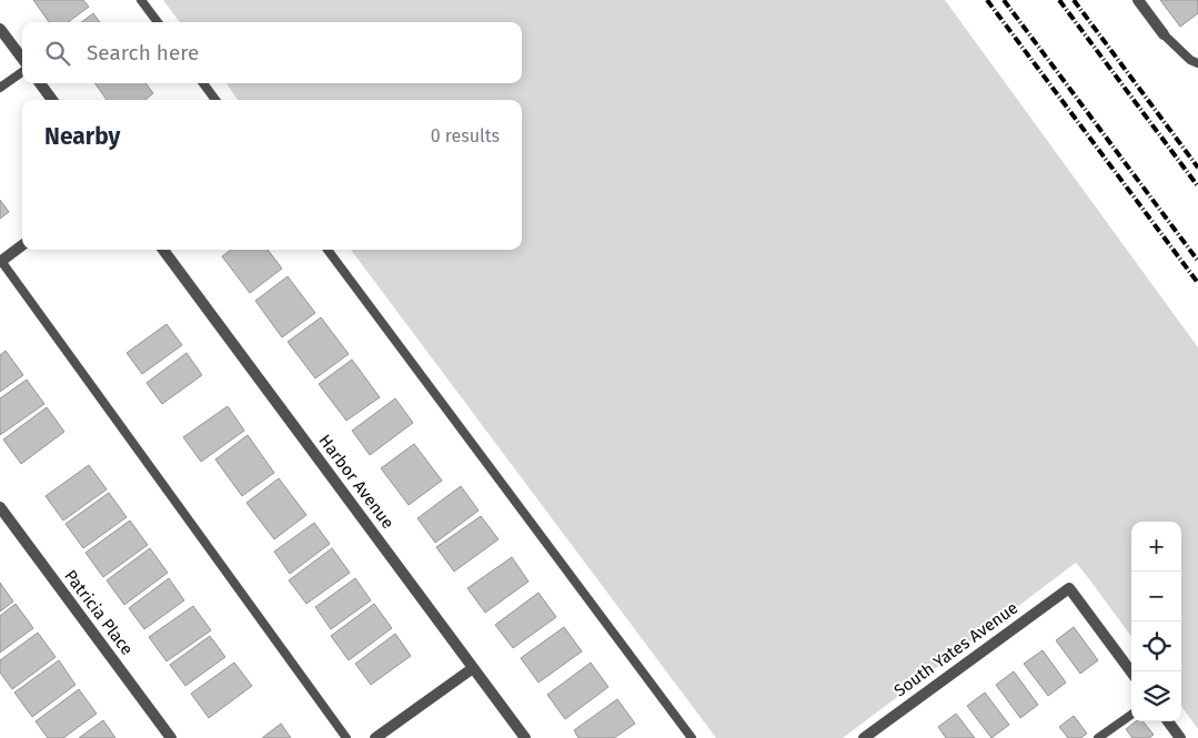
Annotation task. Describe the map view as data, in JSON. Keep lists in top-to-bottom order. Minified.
{"streets":{"street":["Harbor Avenue","Patricia Place","South Yates Avenue"]},"page":{"search":"Search here","heading":["Nearby","0 results"],"map_buttons":["+","−"]}}
